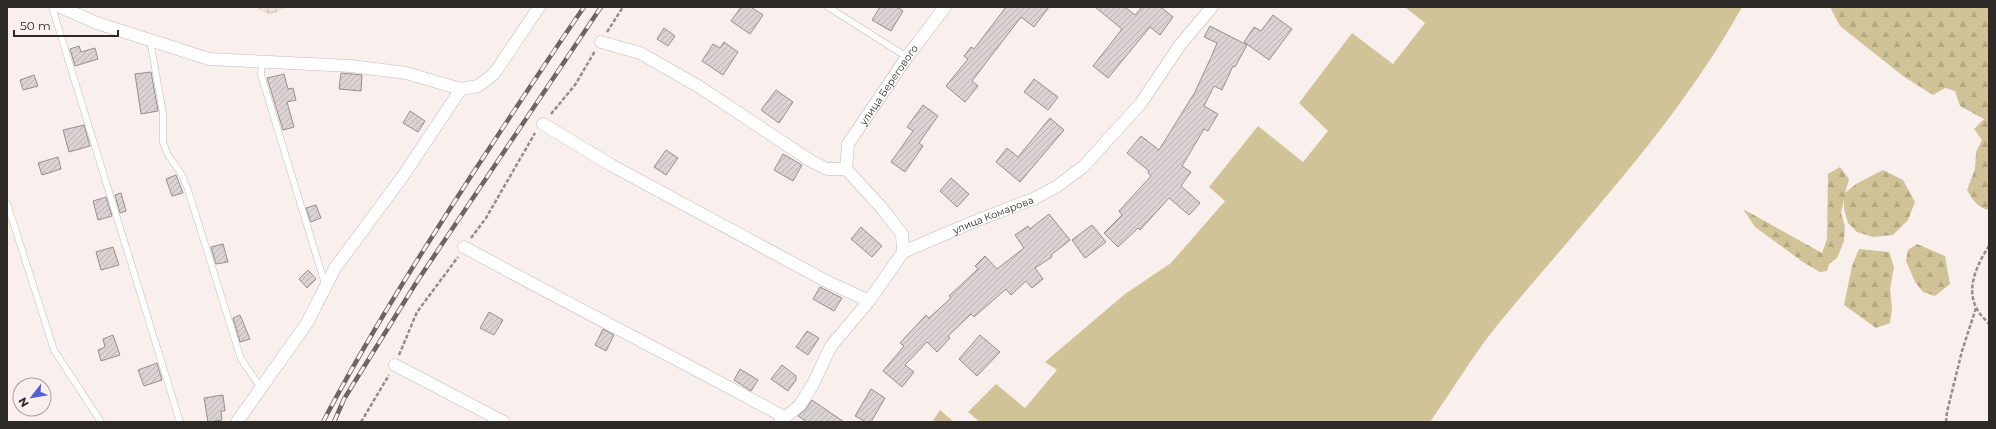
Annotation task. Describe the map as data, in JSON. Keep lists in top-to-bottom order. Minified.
{"streets":{"street":["улица Берегового","улица Комарова"]},"scale_bar":"50 m","north":"bottom left"}
